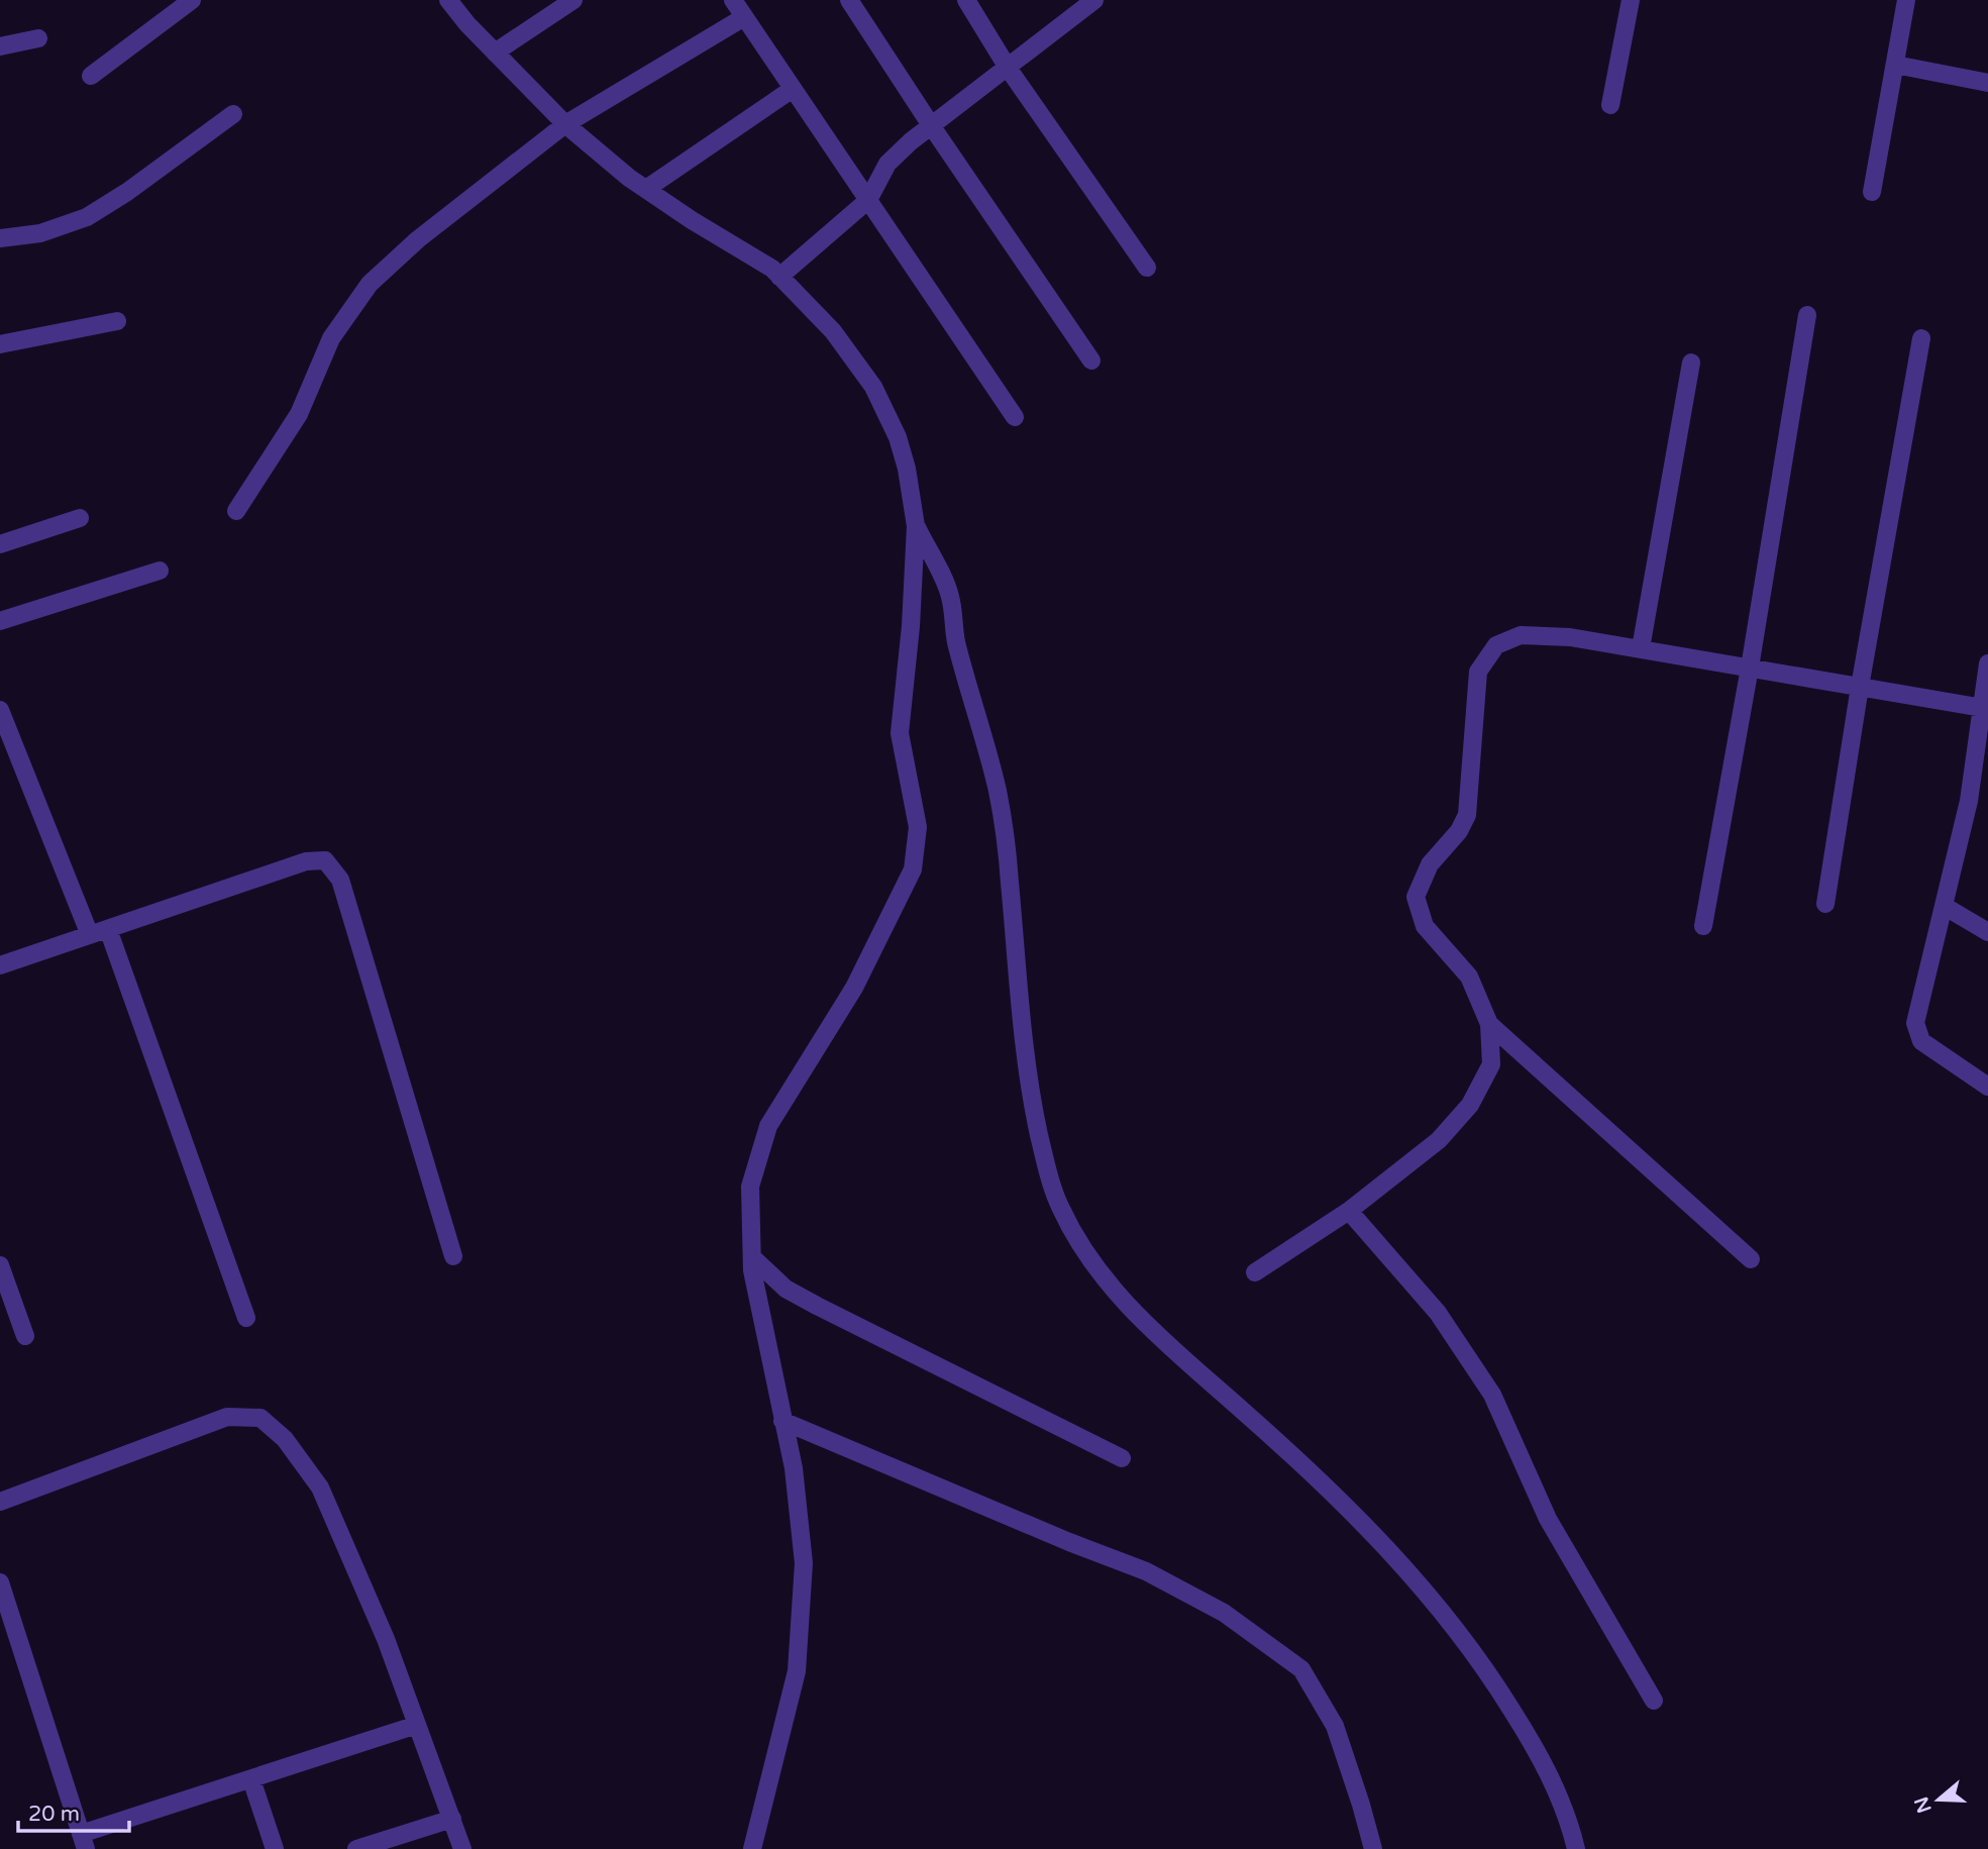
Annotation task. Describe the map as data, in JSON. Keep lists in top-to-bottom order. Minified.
{"scale_bar":"20 m","north":"left"}
